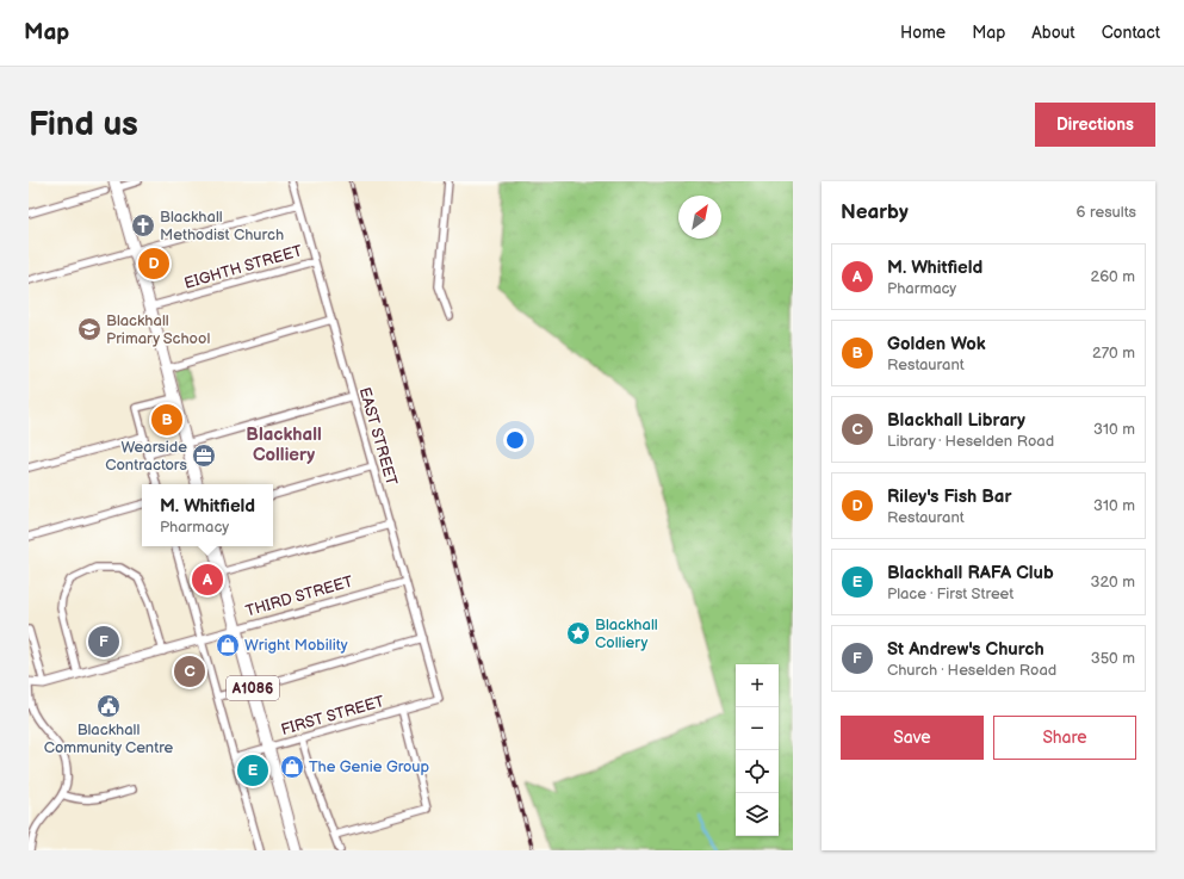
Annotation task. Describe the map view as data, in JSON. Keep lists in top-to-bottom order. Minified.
{"streets":{"main road":["A1086"],"street":["EIGHTH STREET","EAST STREET","THIRD STREET","FIRST STREET"]},"crossings":[["EIGHTH STREET","EAST STREET"],["EAST STREET","THIRD STREET"],["EAST STREET","FIRST STREET"],["THIRD STREET","A1086"],["A1086","FIRST STREET"]],"districts":["Blackhall Colliery"],"places":{"church":["Blackhall Methodist Church"],"school or university":["Blackhall Primary School"],"office":["Wearside Contractors"],"place":["Blackhall Colliery"],"shop":["Wright Mobility","The Genie Group"],"public building":["Blackhall Community Centre"]},"north":"top right","page":{"header":"Map","nav":["Home","Map","About","Contact"],"buttons":["Directions",["Save","Share"]],"title":"Find us","heading":["Nearby","6 results"],"list":[{"mark":"A","name":"M. Whitfield","note":"Pharmacy","value":"260 m"},{"mark":"B","name":"Golden Wok","note":"Restaurant","value":"270 m"},{"mark":"C","name":"Blackhall Library","note":"Library · Heselden Road","value":"310 m"},{"mark":"D","name":"Riley's Fish Bar","note":"Restaurant","value":"310 m"},{"mark":"E","name":"Blackhall RAFA Club","note":"Place · First Street","value":"320 m"},{"mark":"F","name":"St Andrew's Church","note":"Church · Heselden Road","value":"350 m"}],"pins":["D","B","A","F","C","E"],"popup":["M. Whitfield","Pharmacy"],"map_buttons":["+","−"]}}
